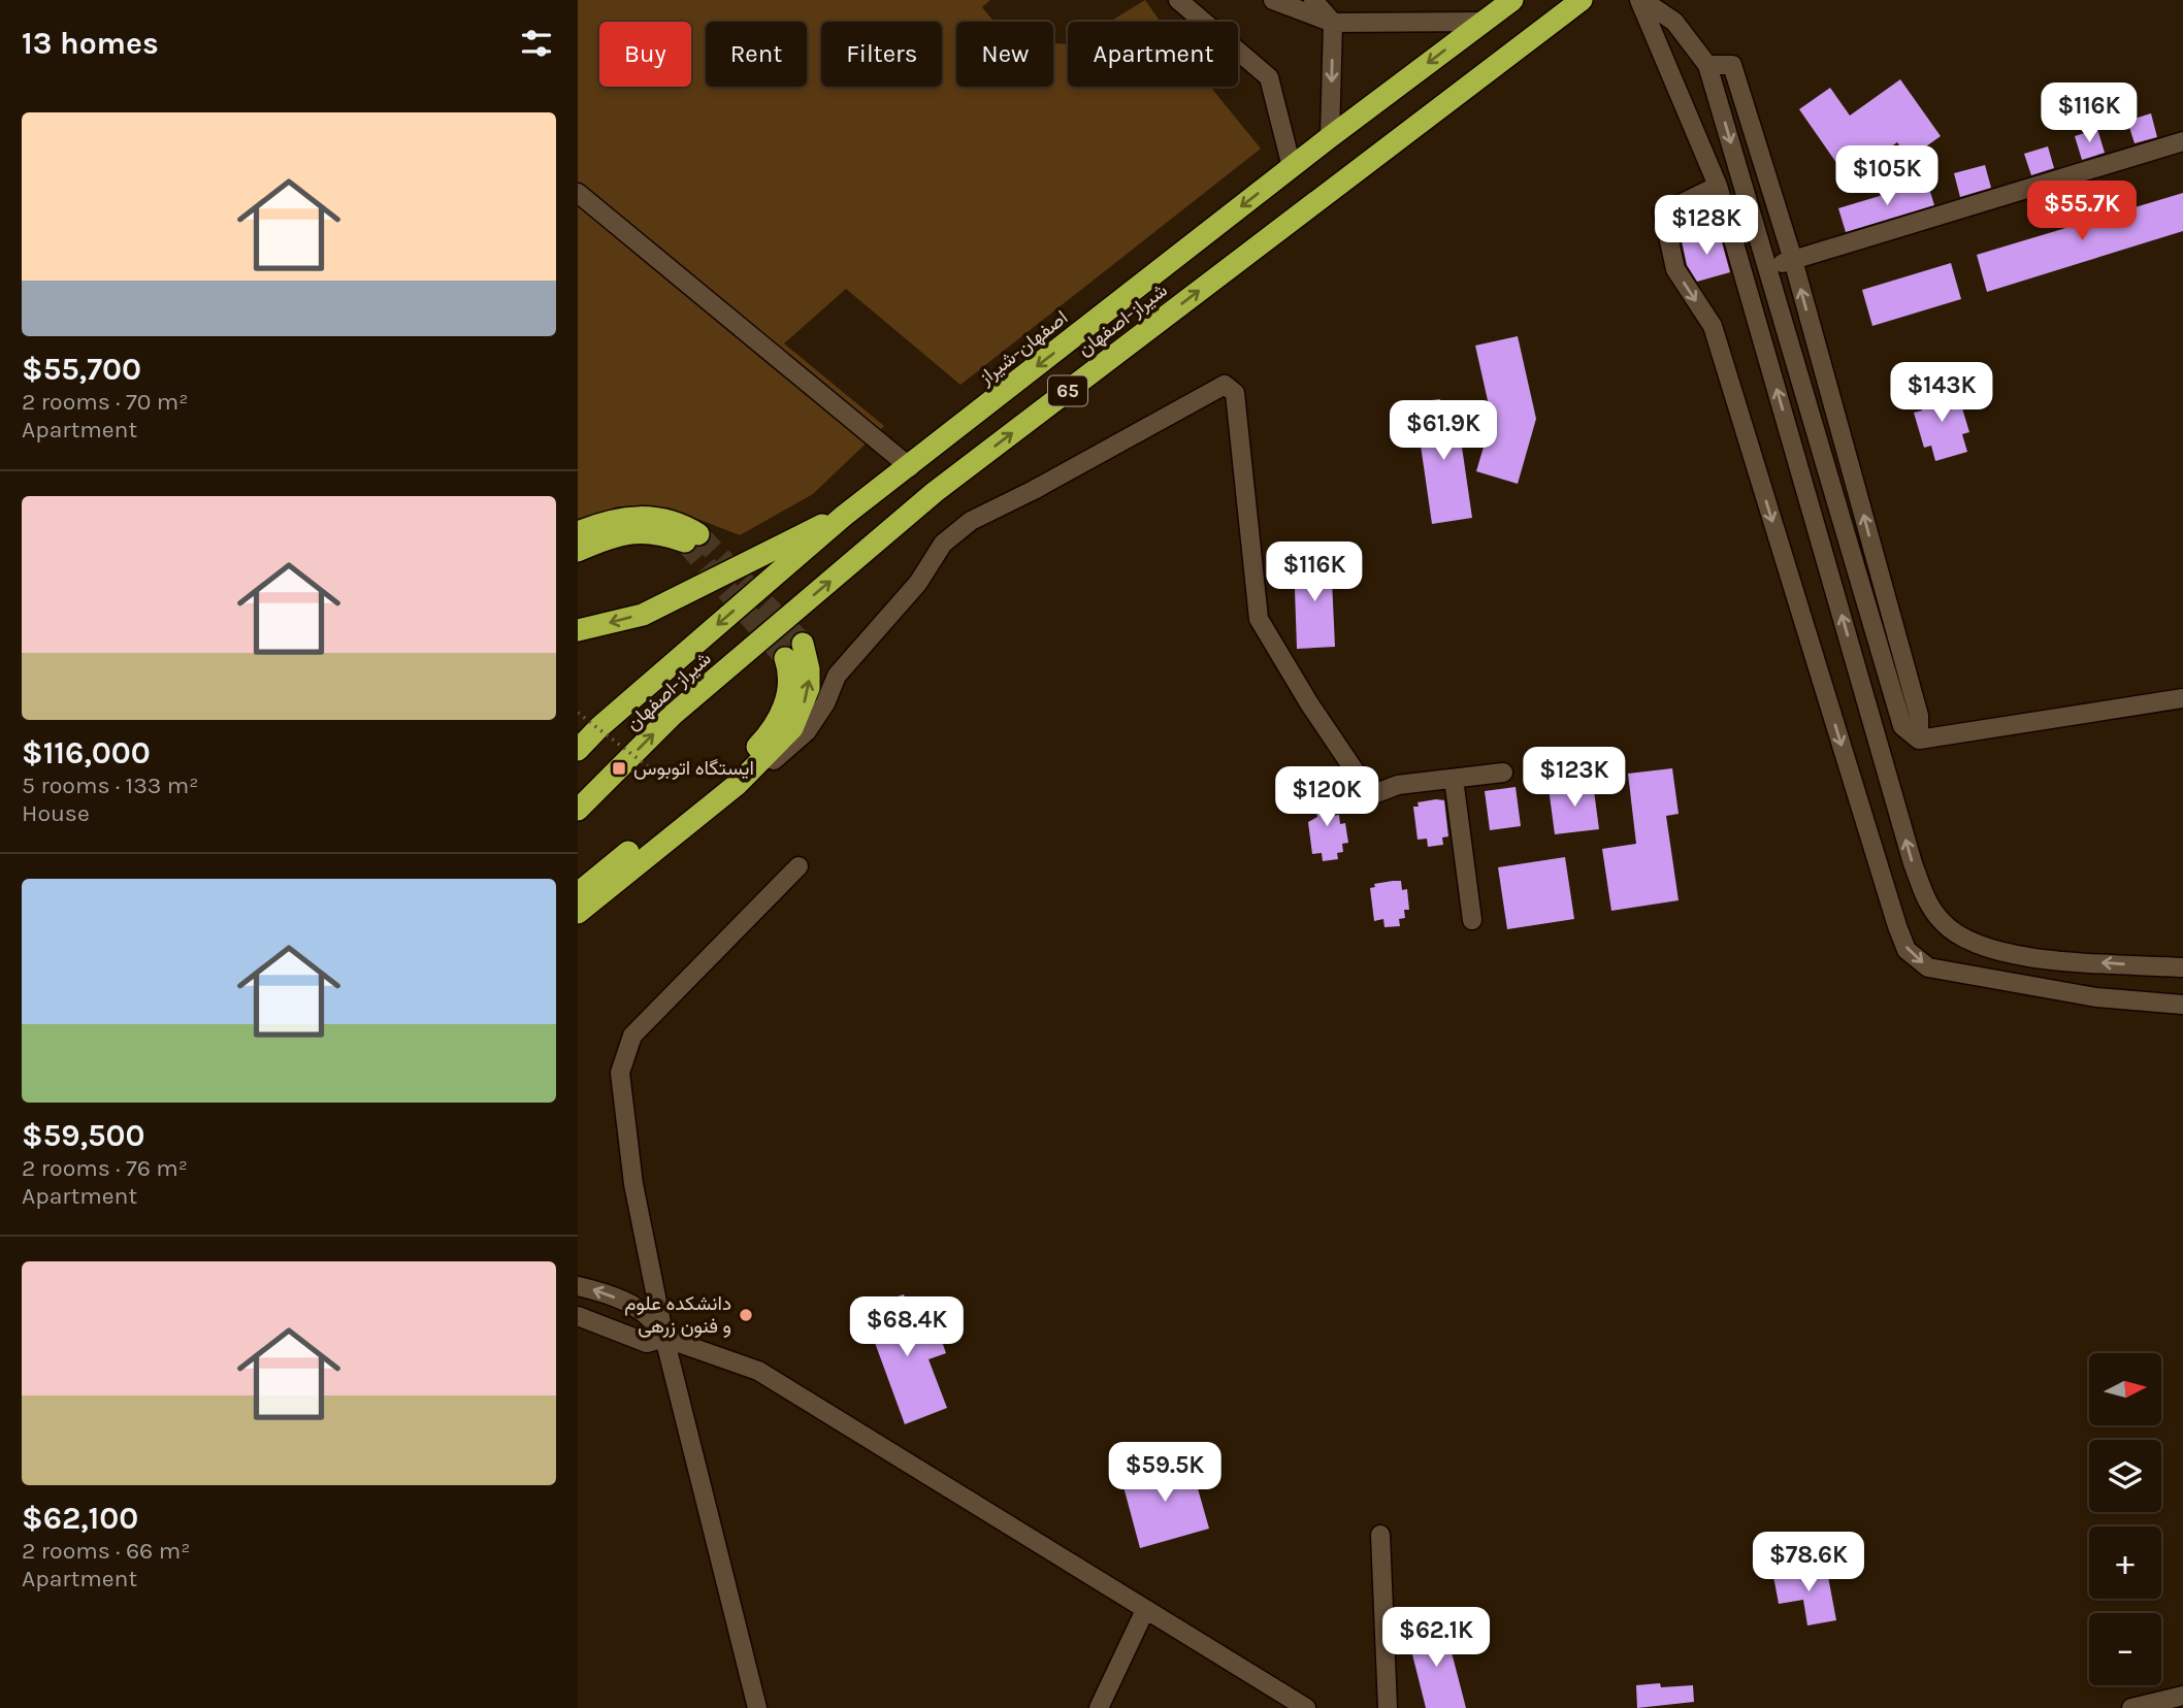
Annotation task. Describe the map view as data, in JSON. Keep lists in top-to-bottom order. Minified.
{"streets":{"highway":["شیراز-اصفهان","اصفهان-شیراز","65"]},"places":{"transit":["ایستگاه اتوبوس"],"other":["دانشکده علوم و فنون زرهی"]},"north":"right","page":{"heading":"13 homes","chip":["Buy","Rent","Filters","New","Apartment"],"price":["$116K","$105K","$55.7K","$128K","$143K","$61.9K","$116K","$123K","$120K","$68.4K","$59.5K","$78.6K","$62.1K"],"list":[{"name":"$55,700","note":"2 rooms · 70 m² · Apartment"},{"name":"$116,000","note":"5 rooms · 133 m² · House"},{"name":"$59,500","note":"2 rooms · 76 m² · Apartment"},{"name":"$62,100","note":"2 rooms · 66 m² · Apartment"}],"map_buttons":["+","−"]}}
